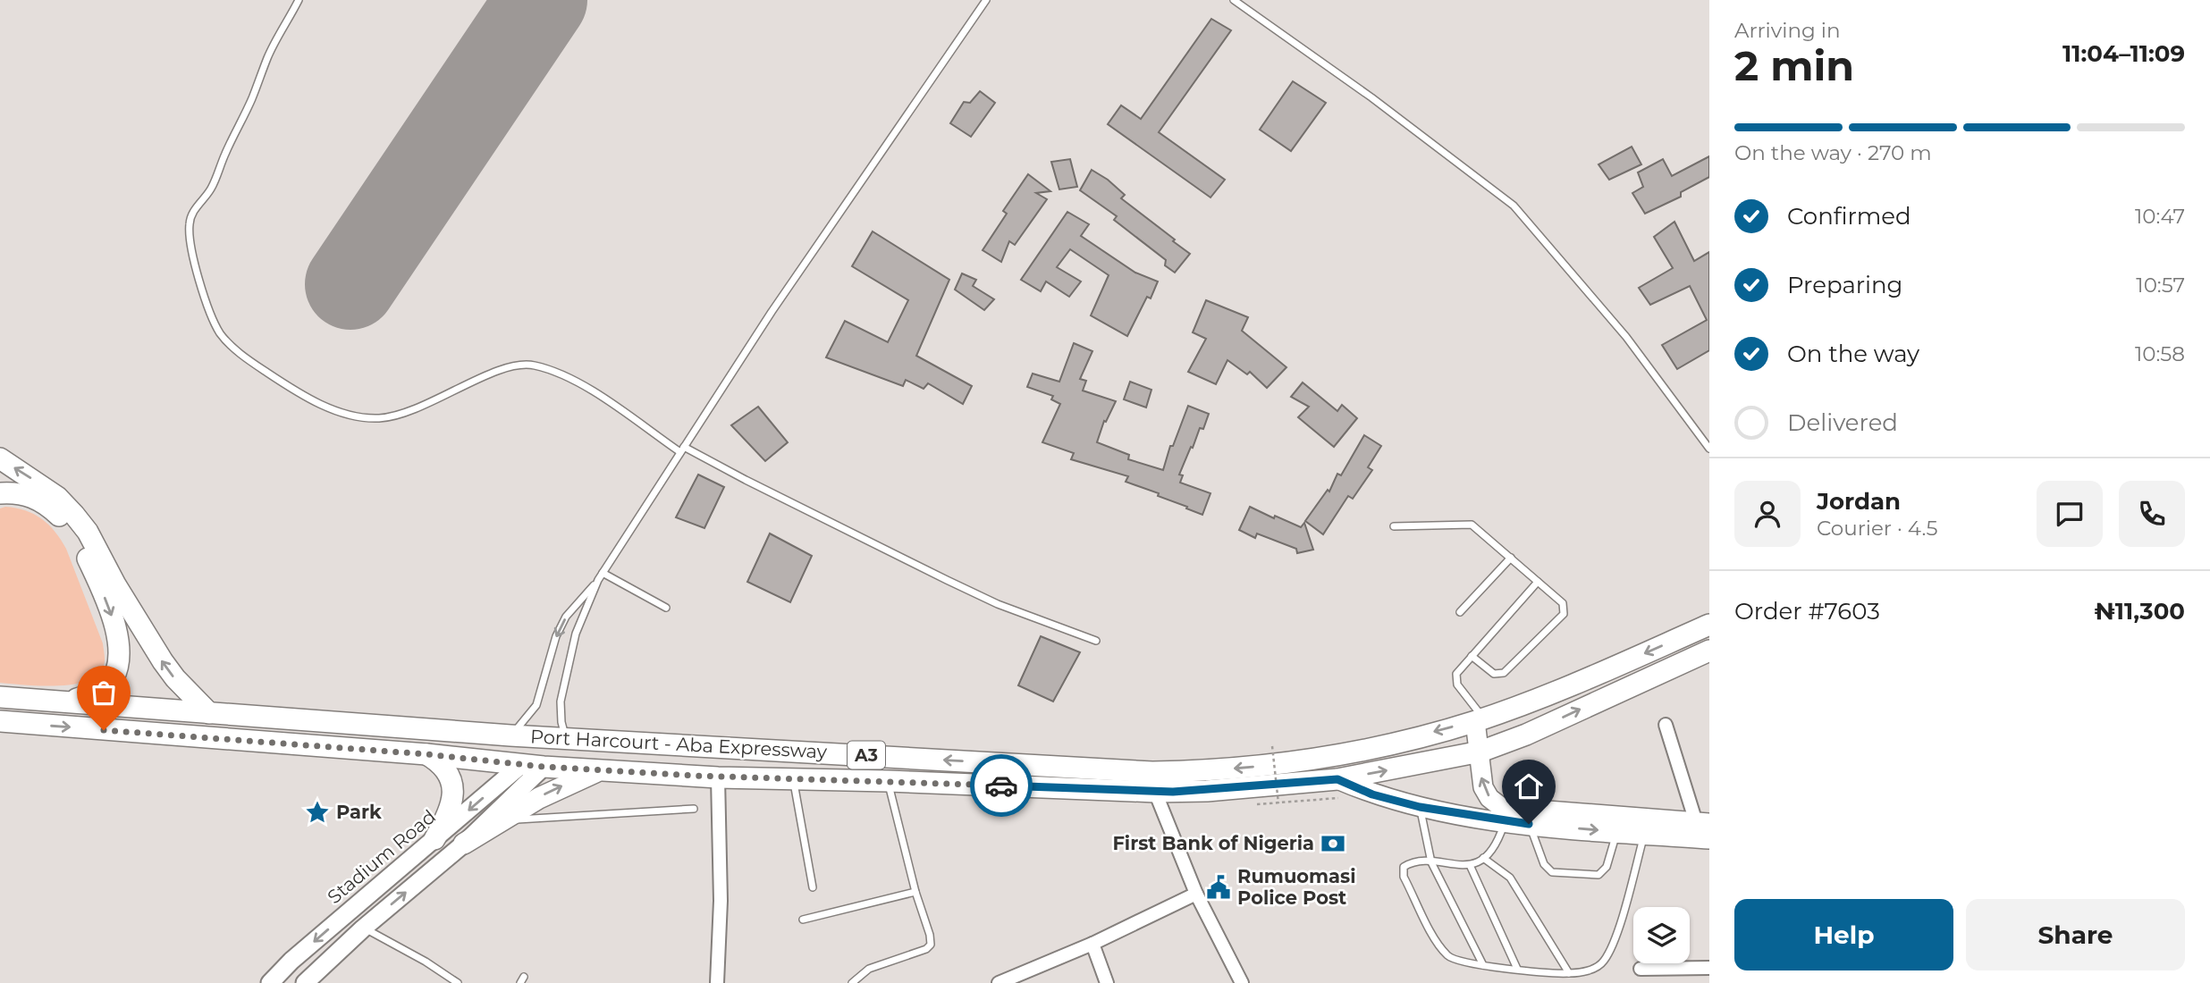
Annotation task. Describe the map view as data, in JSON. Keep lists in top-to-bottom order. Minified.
{"streets":{"highway":["Port Harcourt - Aba Expressway","A3"],"main road":["Stadium Road"]},"crossings":[["Port Harcourt - Aba Expressway","Stadium Road"]],"places":{"place":["Park"],"bank":["First Bank of Nigeria"],"public building":["Rumuomasi Police Post"]},"page":{"heading":["2 min","Arriving in","11:04–11:09"],"panel":["Jordan","Courier · 4.5","Order #7603","₦11,300"],"bar":"On the way · 270 m","list":[["Confirmed","10:47"],["Preparing","10:57"],["On the way","10:58"],"Delivered"],"buttons":["Help","Share"]}}
